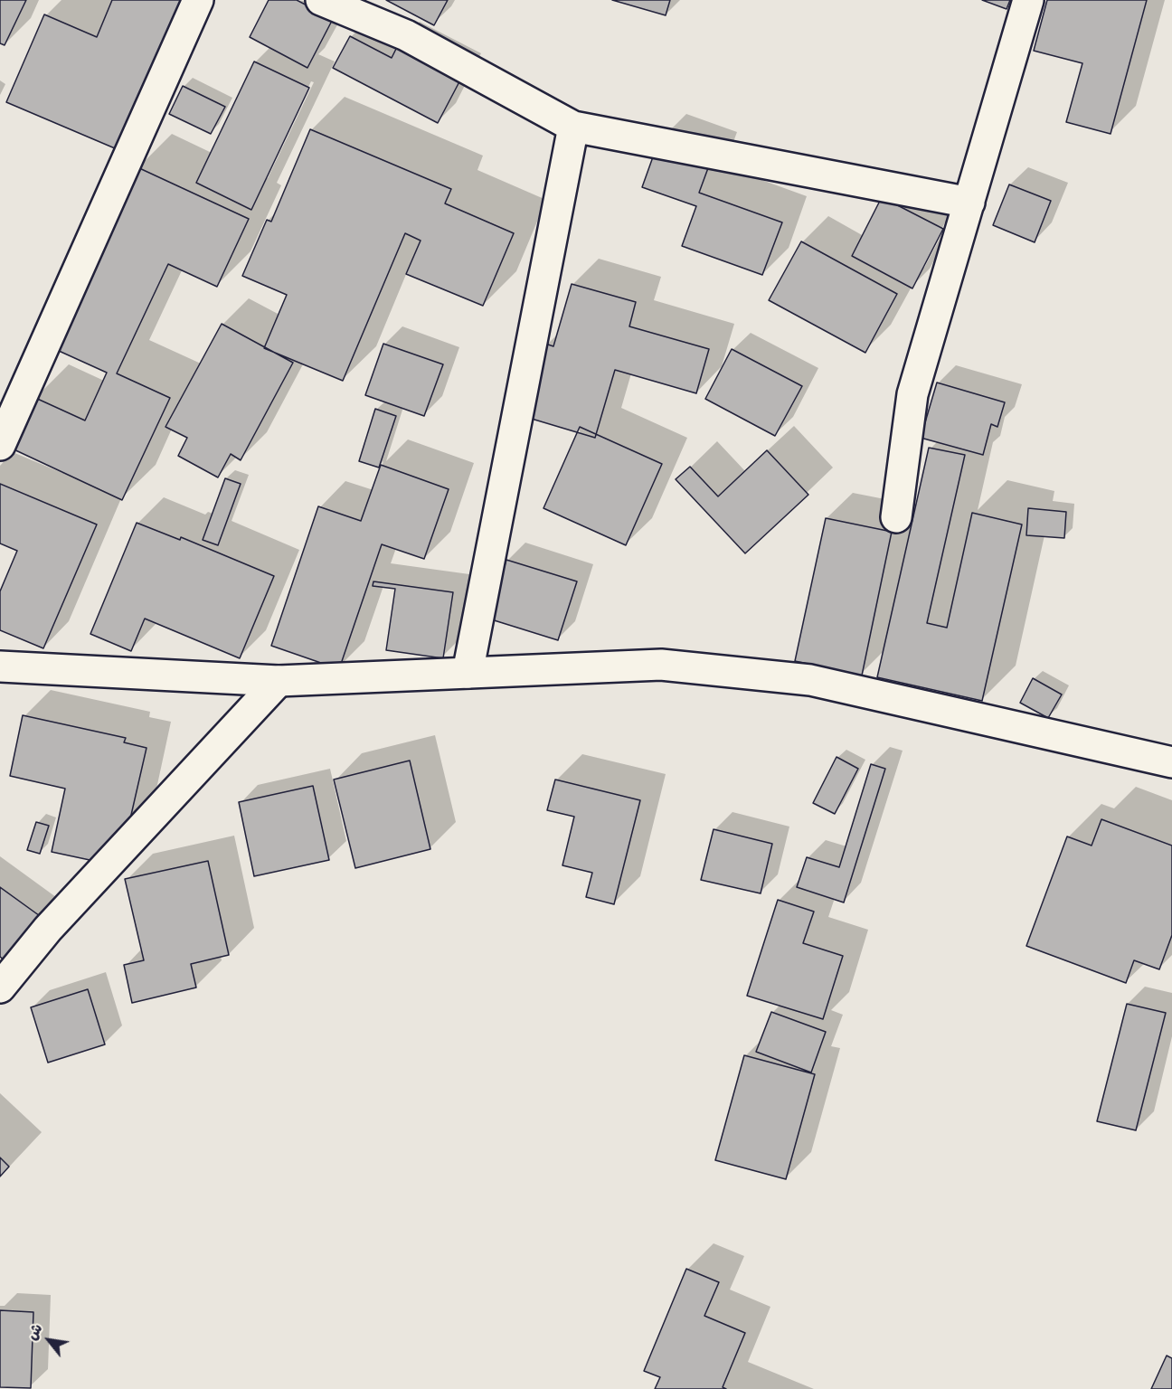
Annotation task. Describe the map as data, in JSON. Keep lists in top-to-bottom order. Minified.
{"north":"top left"}
